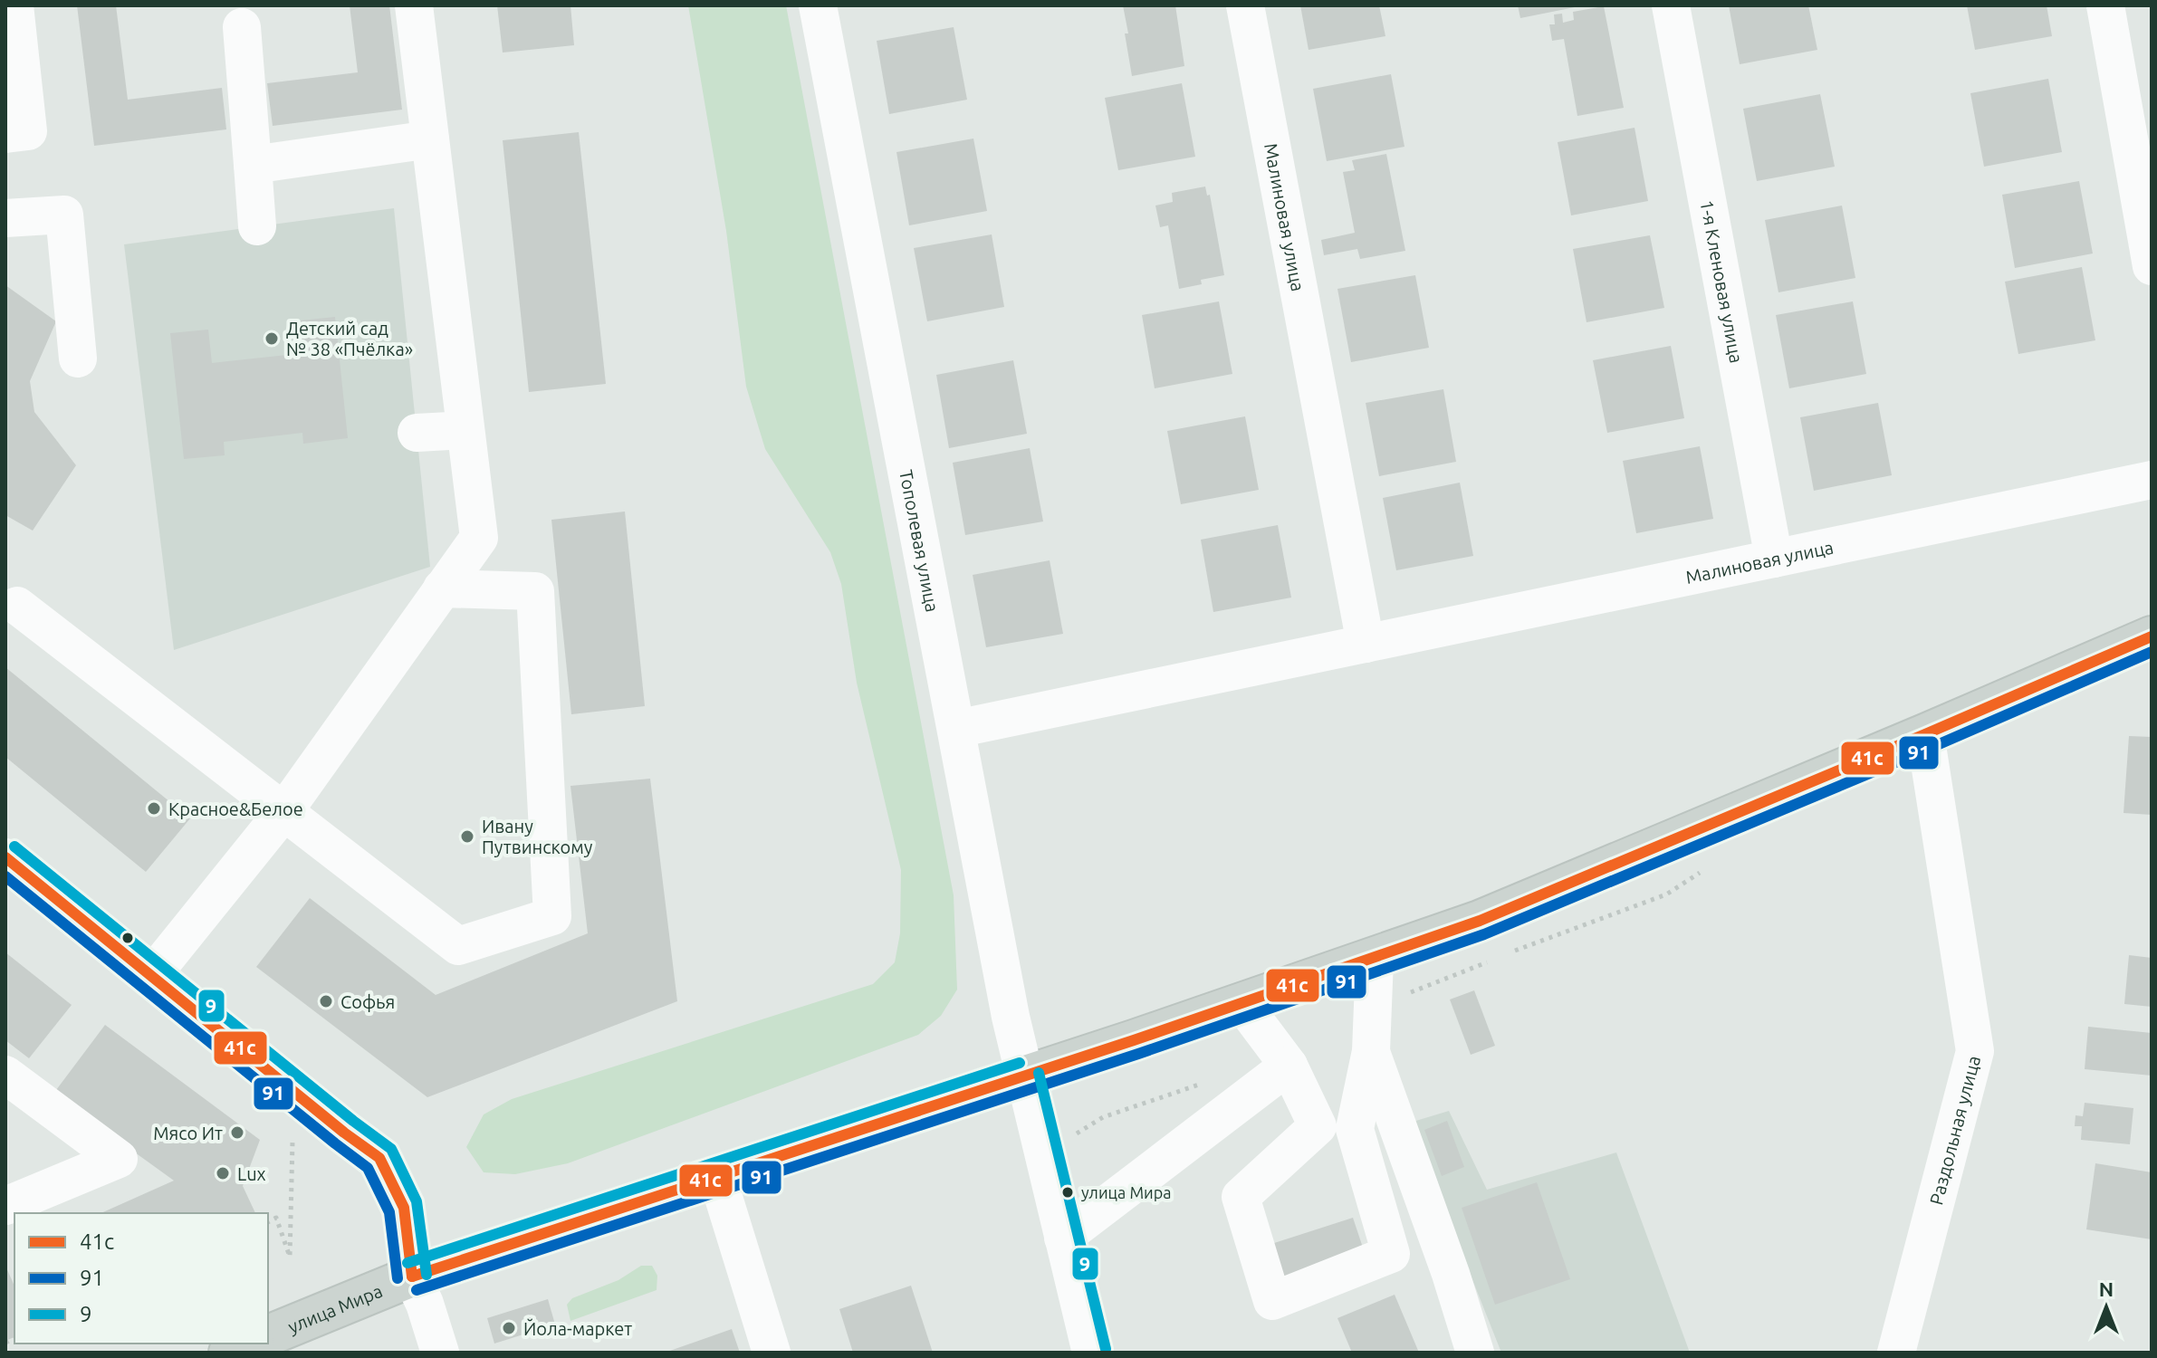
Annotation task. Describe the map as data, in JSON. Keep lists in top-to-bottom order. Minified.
{"streets":{"main road":["улица Мира"],"street":["Малиновая улица","1-я Кленовая улица","Тополевая улица","Раздольная улица"]},"crossings":[["Малиновая улица","1-я Кленовая улица"],["Малиновая улица","Тополевая улица"],["Тополевая улица","улица Мира"],["Раздольная улица","улица Мира"]],"places":["Детский сад № 38 «Пчёлка»","Красное&Белое","Ивану Путвинскому","Софья","Мясо Ит","Lux","улица Мира","Йола-маркет"],"lines":["transit line 41с","transit line 91","transit line 9"],"legend":["41с","91","9"],"north":"top"}
